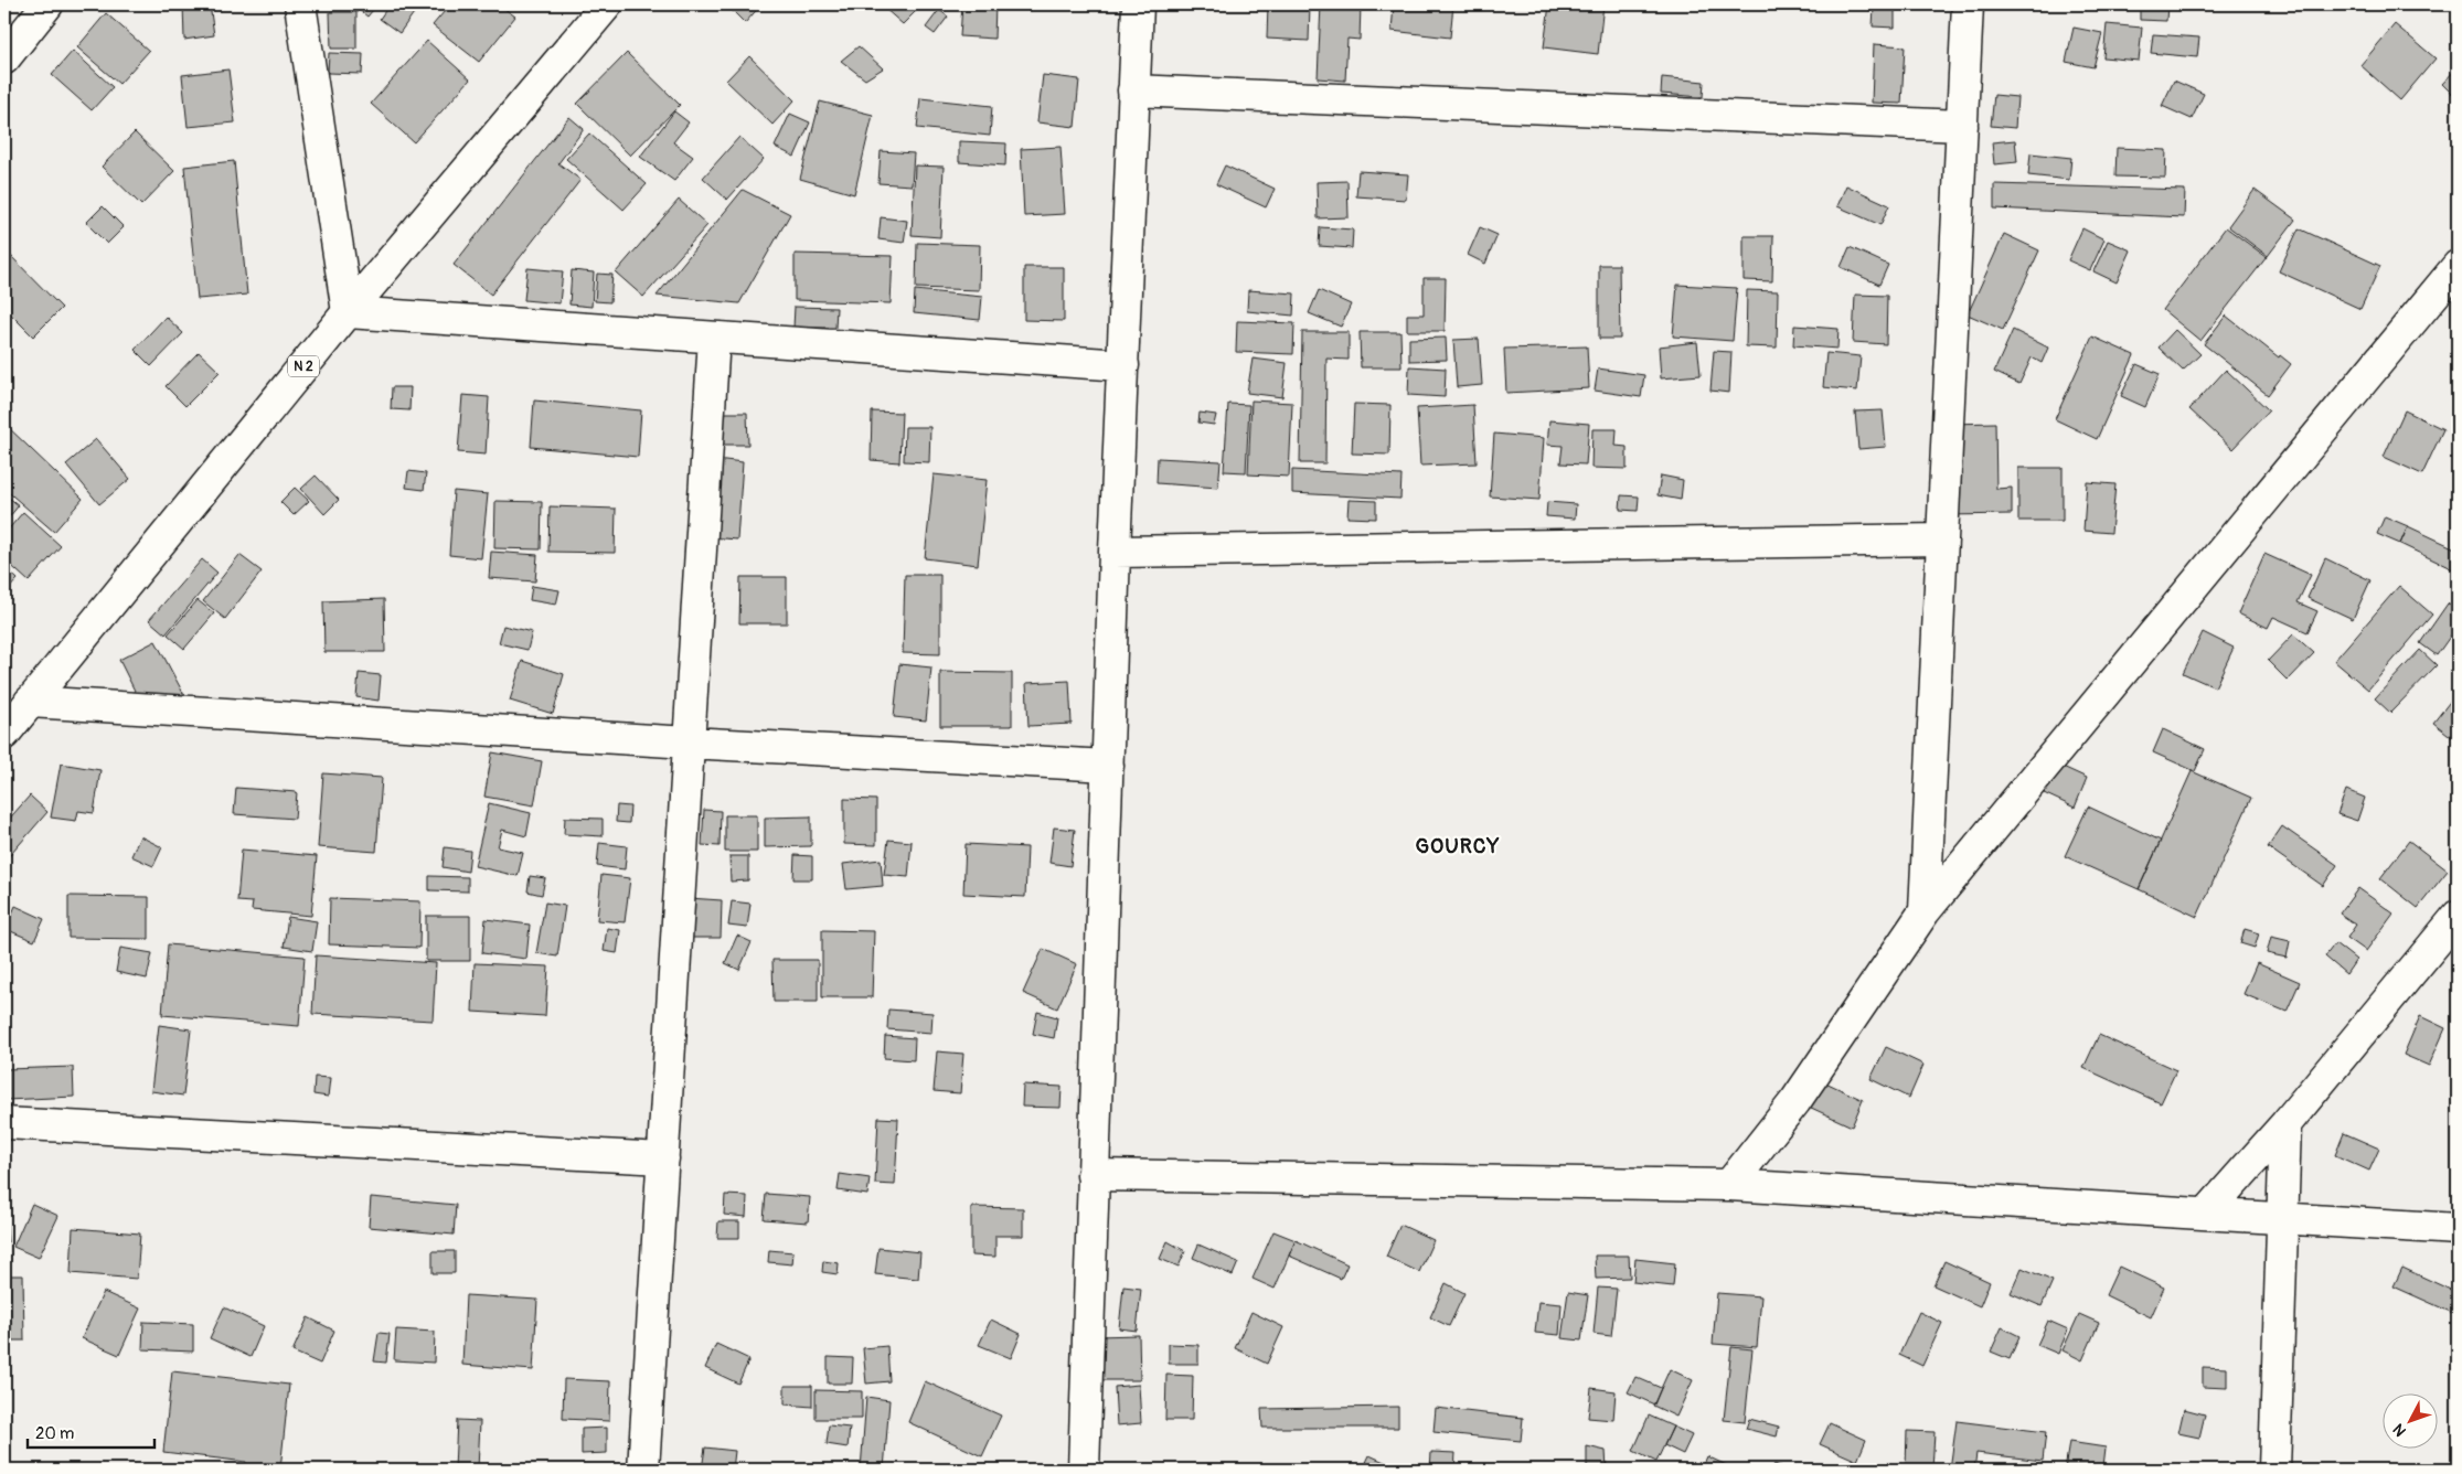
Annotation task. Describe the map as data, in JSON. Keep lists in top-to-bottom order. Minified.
{"streets":{"street":["N 2"]},"districts":["GOURCY"],"scale_bar":"20 m","north":"bottom left"}
